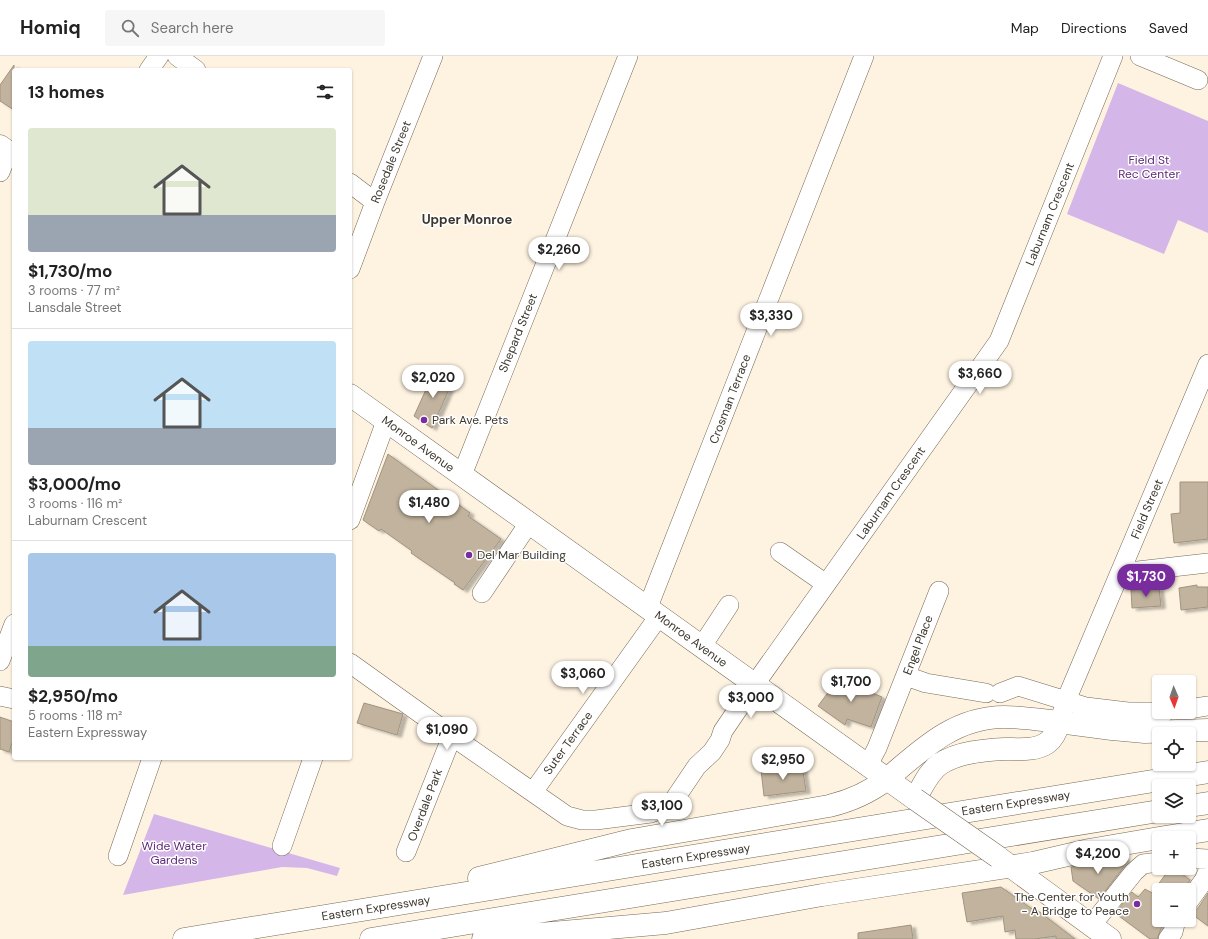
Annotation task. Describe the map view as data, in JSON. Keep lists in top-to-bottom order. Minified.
{"streets":{"main road":["Monroe Avenue","Eastern Expressway"],"street":["Rosedale Street","Laburnam Crescent","Shepard Street","Crosman Terrace","Field Street","Engel Place","Suter Terrace","Overdale Park"]},"crossings":[["Laburnam Crescent","Monroe Avenue"],["Laburnam Crescent","Suter Terrace"],["Shepard Street","Monroe Avenue"],["Crosman Terrace","Monroe Avenue"],["Crosman Terrace","Suter Terrace"],["Monroe Avenue","Engel Place"],["Monroe Avenue","Suter Terrace"]],"districts":["Upper Monroe"],"parks":["Field St Rec Center","Wide Water Gardens"],"places":["Park Ave. Pets","Del Mar Building","The Center for Youth - A Bridge to Peace"],"north":"bottom","page":{"header":"Homiq","search":"Search here","nav":["Map","Directions","Saved"],"heading":"13 homes","list":[{"name":"$1,730/mo","note":"3 rooms · 77 m² · Lansdale Street"},{"name":"$3,000/mo","note":"3 rooms · 116 m² · Laburnam Crescent"},{"name":"$2,950/mo","note":"5 rooms · 118 m² · Eastern Expressway"}],"price":["$2,260","$3,330","$3,660","$2,020","$1,480","$1,730","$3,060","$1,700","$3,000","$1,090","$2,950","$3,100","$4,200"],"map_buttons":["+","−"]}}
